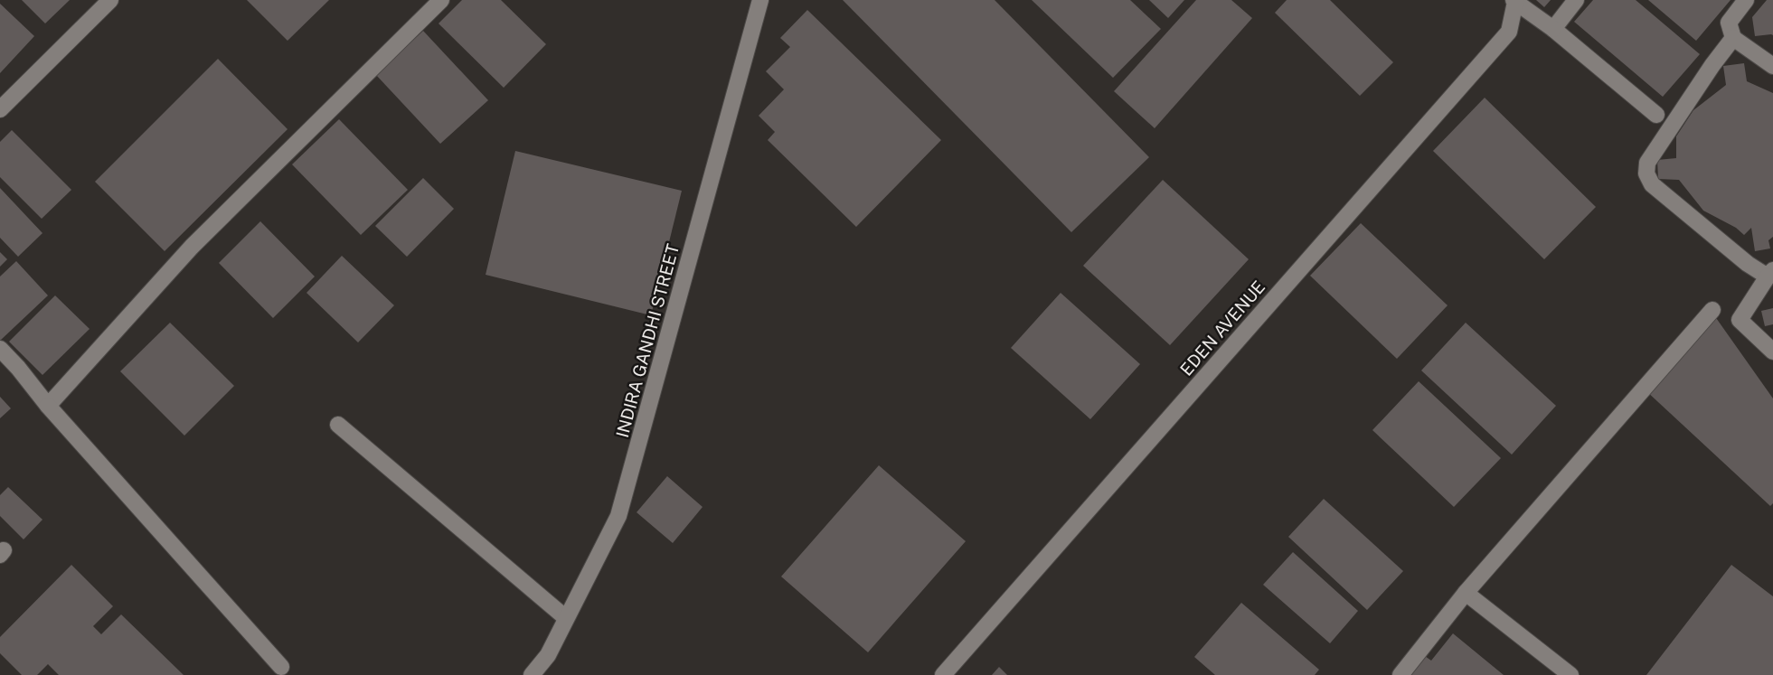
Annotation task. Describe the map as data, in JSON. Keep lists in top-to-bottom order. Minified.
{"streets":{"street":["EDEN AVENUE","INDIRA GANDHI STREET"]}}
